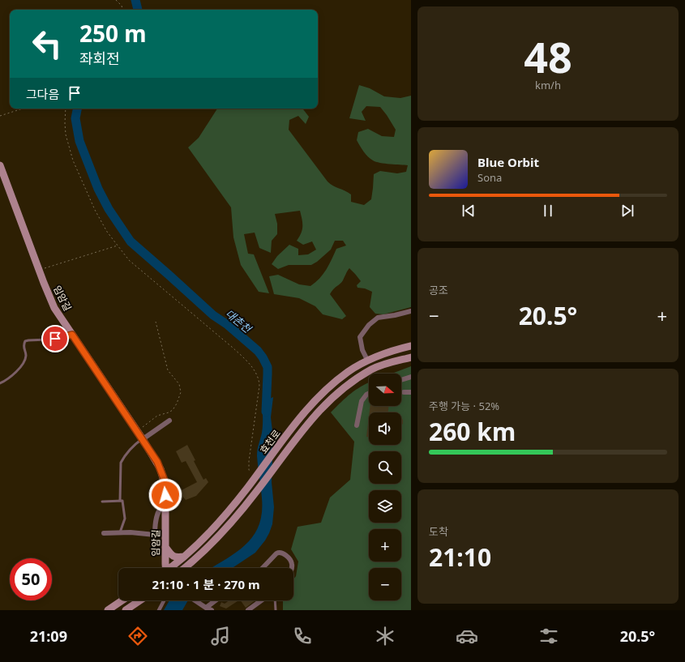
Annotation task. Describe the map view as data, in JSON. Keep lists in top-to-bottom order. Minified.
{"streets":{"main road":["임암길","효천로"]},"water":["대촌천"],"north":"right","page":{"tile":[["48","km/h"],"공조",["주행 가능 · 52%","260 km"],["도착","21:10"]],"turn":["250 m","좌회전"],"then":"그다음","song":["Blue Orbit","Sona"],"heat":["−","20.5°","+"],"map_buttons":["+","−"],"limit":"50","trip":"21:10 · 1 분 · 270 m","tabs":["21:09","20.5°"]}}
